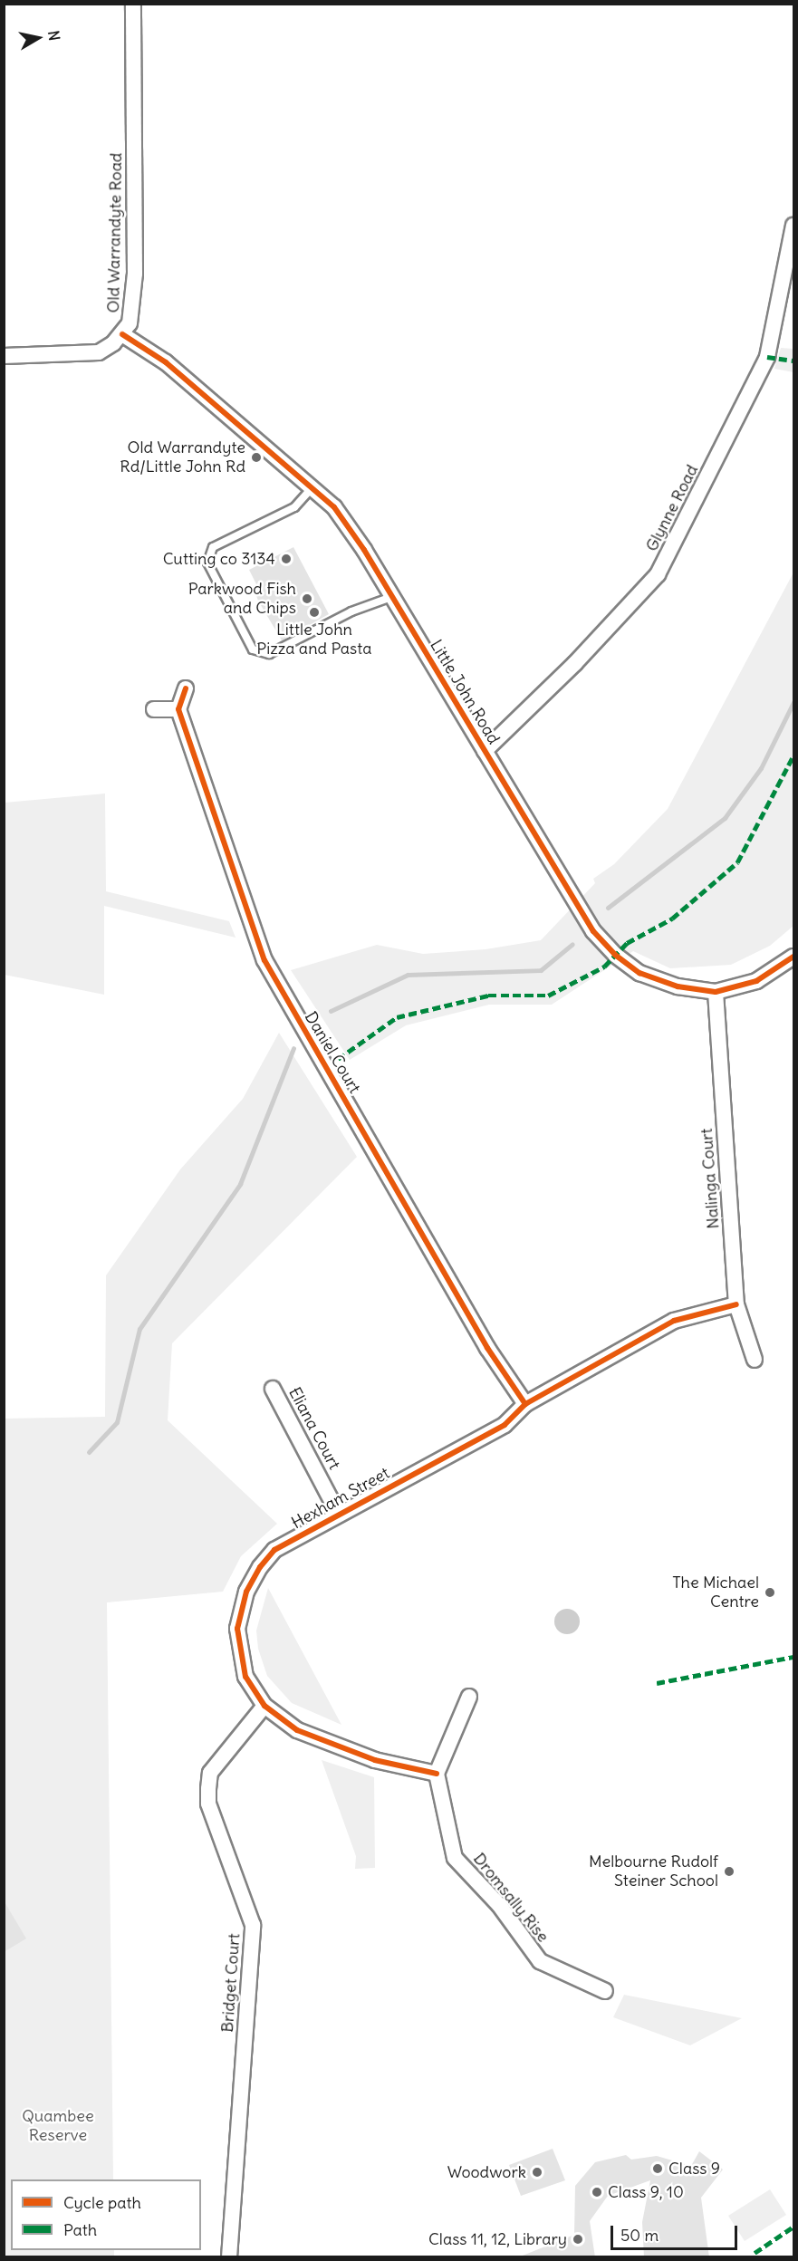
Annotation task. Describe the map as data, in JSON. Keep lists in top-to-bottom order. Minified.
{"streets":{"street":["Old Warrandyte Road","Glynne Road","Little John Road","Daniel Court","Nalinga Court","Eliana Court","Hexham Street","Dromsally Rise","Bridget Court"]},"crossings":[["Old Warrandyte Road","Little John Road"],["Glynne Road","Little John Road"],["Little John Road","Nalinga Court"],["Daniel Court","Hexham Street"],["Nalinga Court","Hexham Street"],["Eliana Court","Hexham Street"],["Hexham Street","Dromsally Rise"],["Hexham Street","Bridget Court"]],"parks":["Quambee Reserve"],"places":["Old Warrandyte Rd/Little John Rd","Cutting co 3134","Parkwood Fish and Chips","Little John Pizza and Pasta","The Michael Centre","Melbourne Rudolf Steiner School","Class 9","Woodwork","Class 9, 10","Class 11, 12, Library"],"legend":["Cycle path","Path"],"scale_bar":"50 m","north":"right"}
